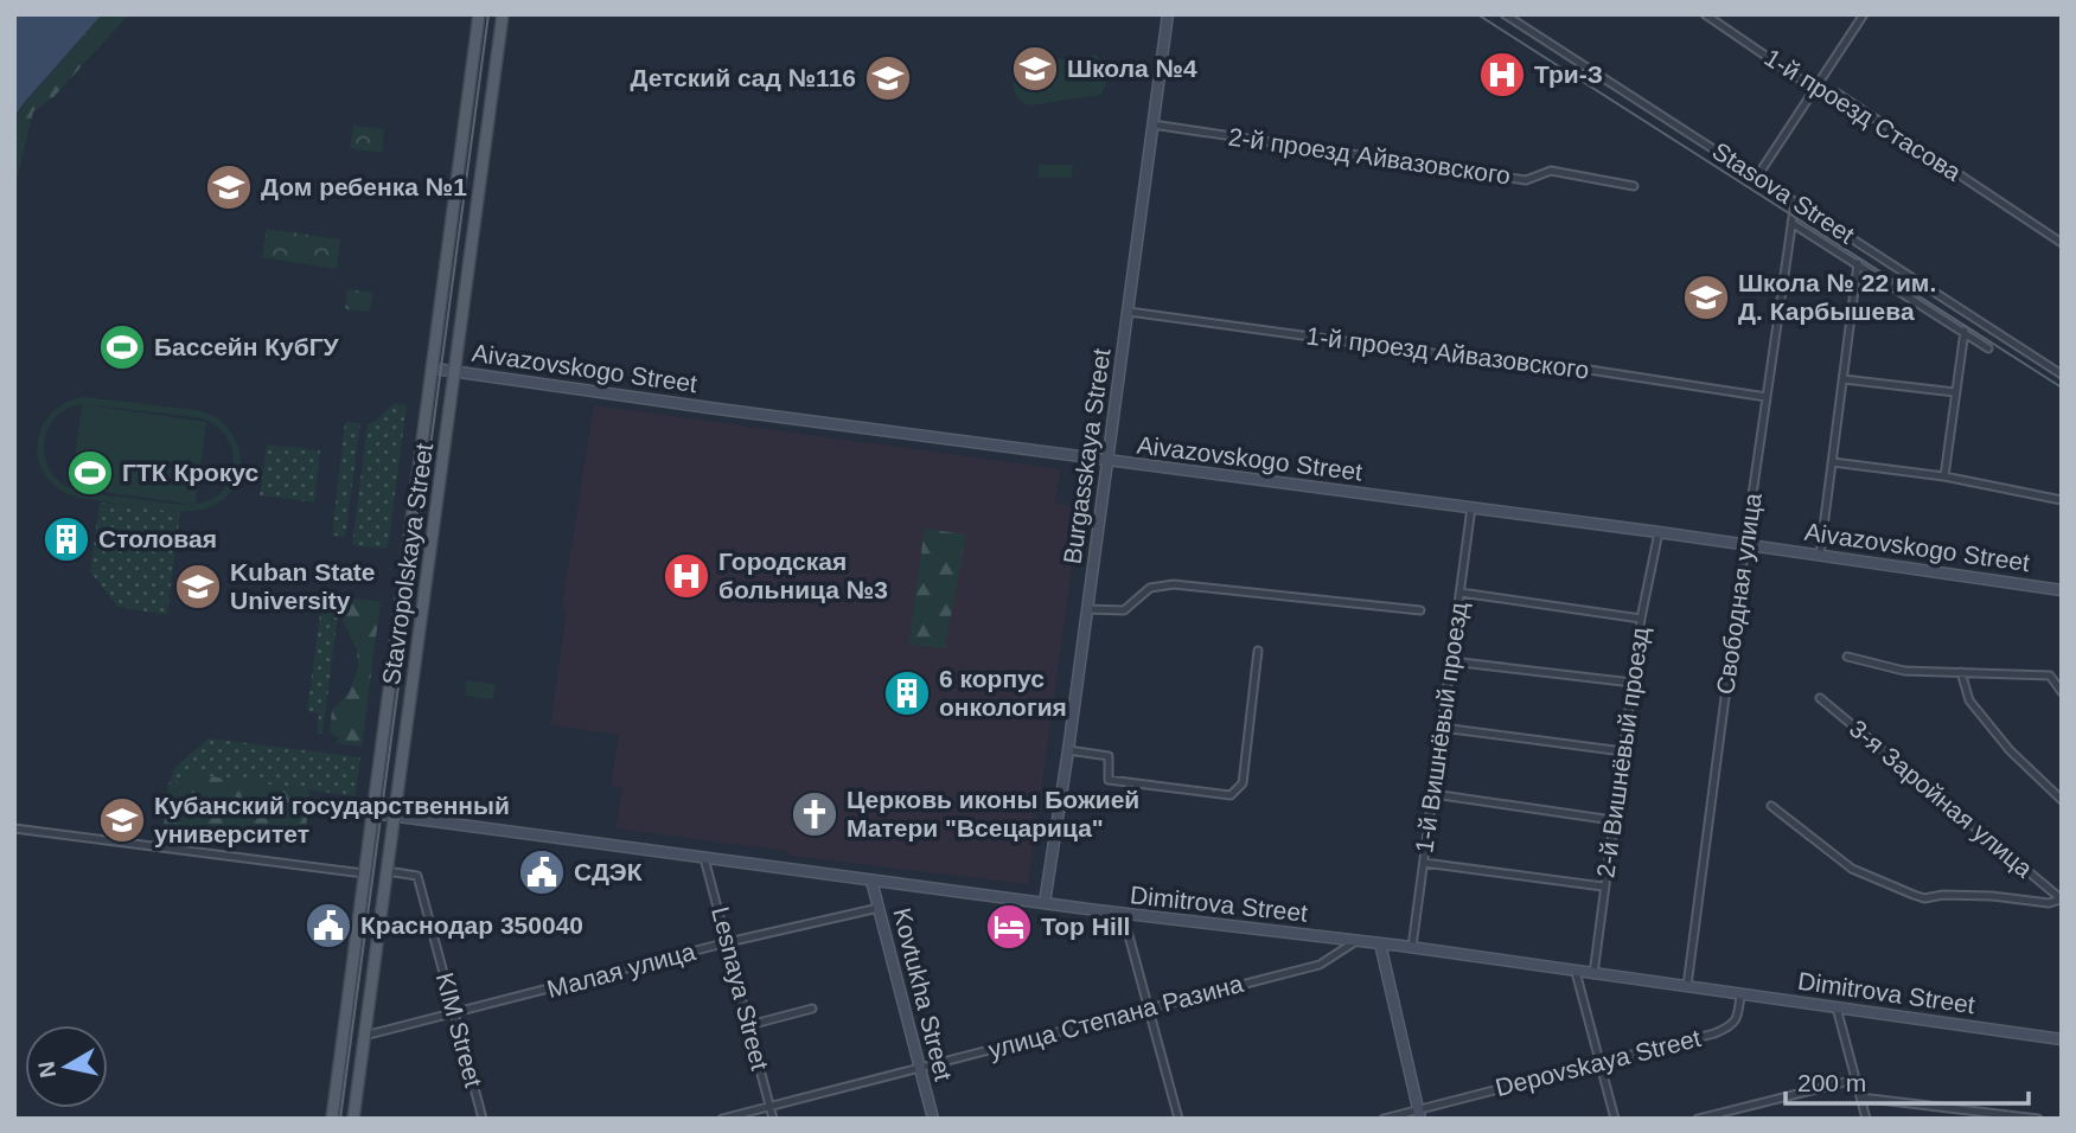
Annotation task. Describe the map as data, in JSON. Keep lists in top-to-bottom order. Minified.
{"streets":{"main road":["Stavropolskaya Street"],"street":["1-й проезд Стасова","2-й проезд Айвазовского","Stasova Street","1-й проезд Айвазовского","Aivazovskogo Street","Burgasskaya Street","Свободная улица","1-й Вишнёвый проезд","2-й Вишнёвый проезд","3-я Заройная улица","Dimitrova Street","Малая улица","Lesnaya Street","Kovtukha Street","улица Степана Разина","KIM Street","Depovskaya Street"]},"crossings":[["2-й проезд Айвазовского","Burgasskaya Street"],["Stasova Street","Свободная улица"],["1-й проезд Айвазовского","Burgasskaya Street"],["1-й проезд Айвазовского","Свободная улица"],["Aivazovskogo Street","Burgasskaya Street"],["Aivazovskogo Street","Stavropolskaya Street"],["Aivazovskogo Street","Свободная улица"],["Aivazovskogo Street","1-й Вишнёвый проезд"],["Aivazovskogo Street","2-й Вишнёвый проезд"],["Burgasskaya Street","Dimitrova Street"],["Stavropolskaya Street","Dimitrova Street"],["Stavropolskaya Street","Малая улица"],["Stavropolskaya Street","KIM Street"],["Свободная улица","Dimitrova Street"],["1-й Вишнёвый проезд","Dimitrova Street"],["2-й Вишнёвый проезд","Dimitrova Street"],["Dimitrova Street","Lesnaya Street"],["Dimitrova Street","Kovtukha Street"],["Dimitrova Street","улица Степана Разина"],["Dimitrova Street","Depovskaya Street"],["Малая улица","Lesnaya Street"],["Малая улица","Kovtukha Street"],["Малая улица","KIM Street"],["Lesnaya Street","улица Степана Разина"],["Kovtukha Street","улица Степана Разина"]],"places":{"school or university":["Школа №4","Детский сад №116","Дом ребенка №1","Школа № 22 им. Д. Карбышева","Kuban State University","Кубанский государственный университет"],"hospital":["Три-З","Городская больница №3"],"sports":["Бассейн КубГУ","ГТК Крокус"],"building":["Столовая","6 корпус онкология"],"church":["Церковь иконы Божией Матери \"Всецарица\""],"public building":["СДЭК","Краснодар 350040"],"hotel":["Top Hill"]},"scale_bar":"200 m","north":"left"}
